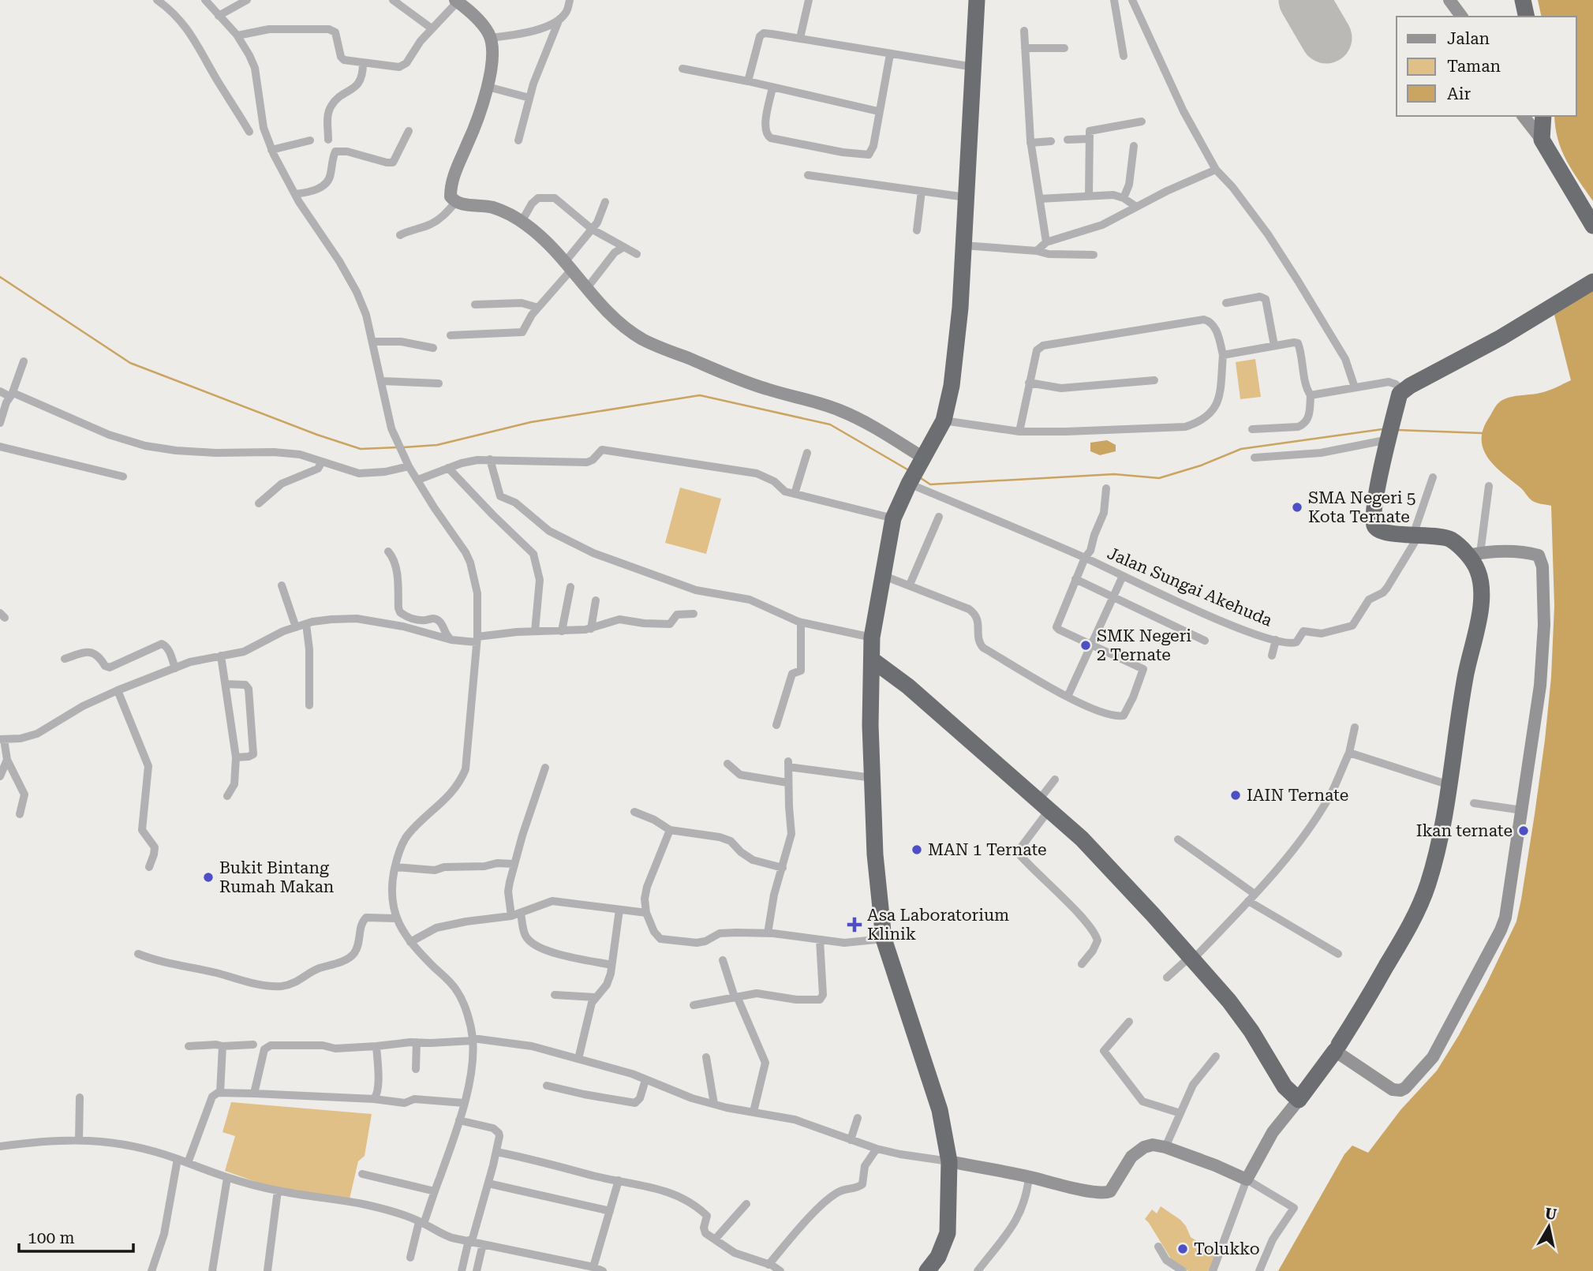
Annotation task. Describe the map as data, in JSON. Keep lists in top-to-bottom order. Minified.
{"streets":{"street":["Jalan Sungai Akehuda"]},"places":{"other":["SMA Negeri 5 Kota Ternate","SMK Negeri 2 Ternate","IAIN Ternate","Ikan ternate","MAN 1 Ternate","Bukit Bintang Rumah Makan","Tolukko"],"health":["Asa Laboratorium Klinik"]},"legend":["Jalan","Taman","Air"],"scale_bar":"100 m","north":"top"}
